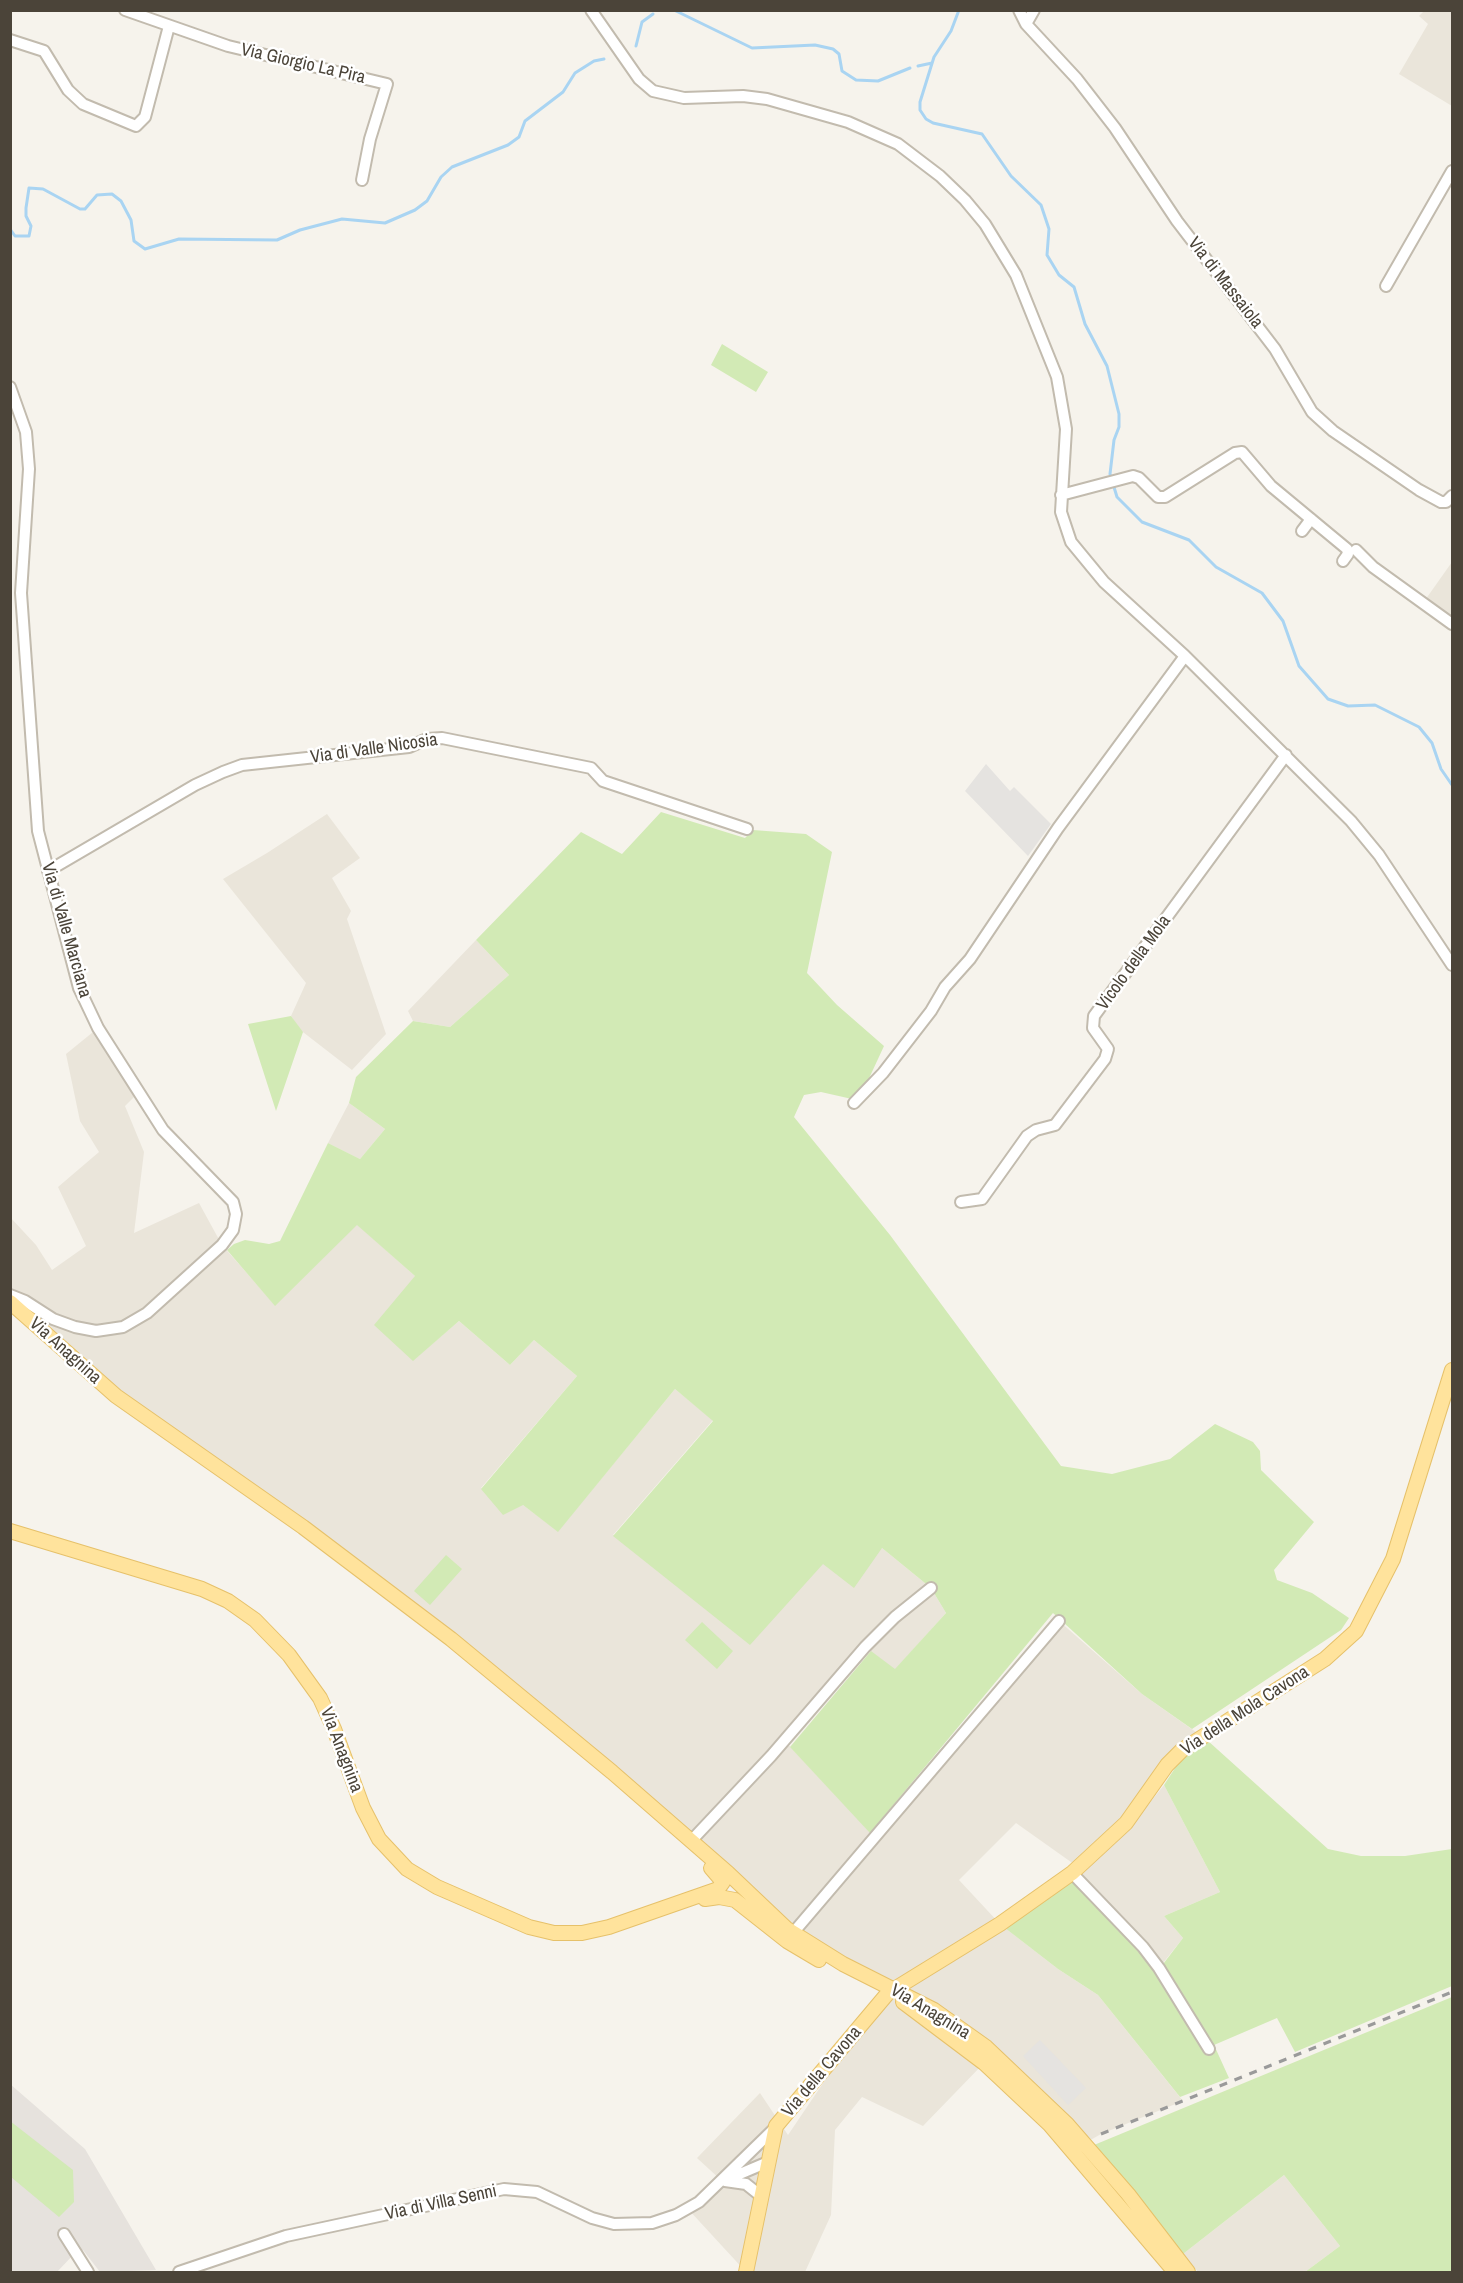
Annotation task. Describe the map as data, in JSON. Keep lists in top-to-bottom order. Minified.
{"streets":{"main road":["Via Anagnina","Via della Mola Cavona","Via della Cavona"],"street":["Via Giorgio La Pira","Via di Massaiola","Via di Valle Nicosia","Via di Valle Marciana","Vicolo della Mola","Via di Villa Senni"]},"crossings":[["Via di Valle Nicosia","Via di Valle Marciana"],["Via Anagnina","Via della Mola Cavona"],["Via Anagnina","Via della Cavona"],["Via della Mola Cavona","Via della Cavona"],["Via della Cavona","Via di Villa Senni"]]}
